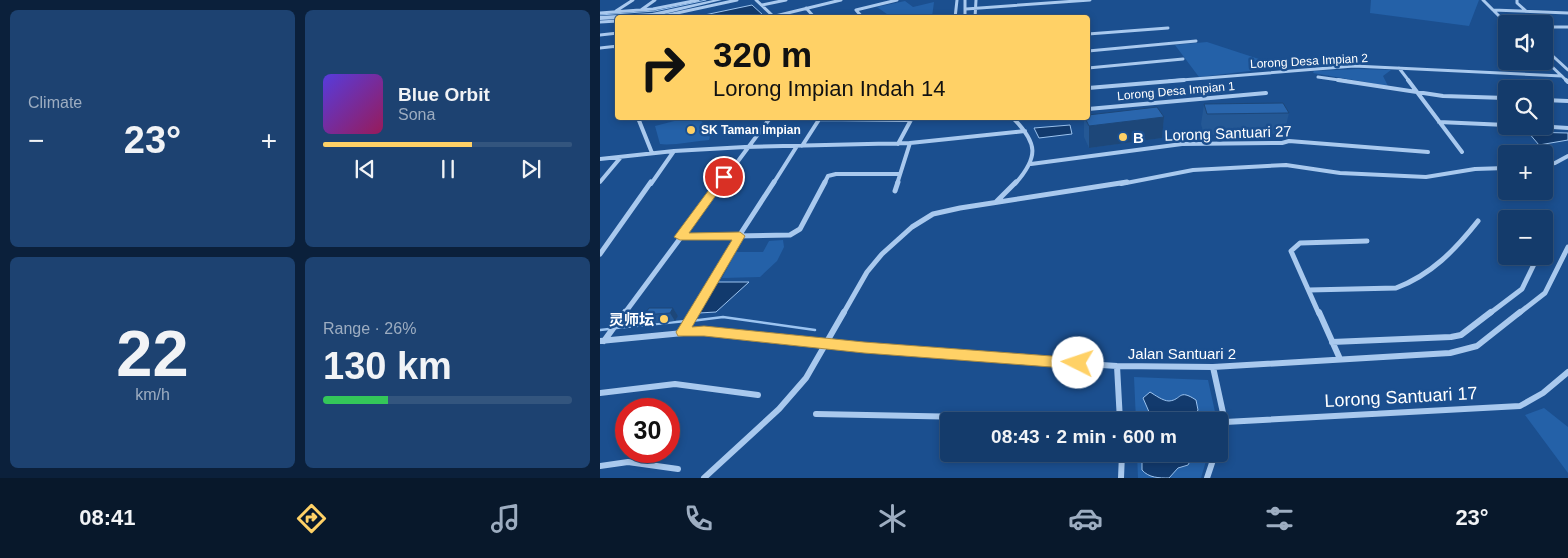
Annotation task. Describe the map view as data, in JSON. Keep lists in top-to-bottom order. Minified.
{"streets":{"street":["Lorong Desa Impian 2","Lorong Desa Impian 1","Lorong Santuari 27","Jalan Santuari 2","Lorong Santuari 17"]},"places":["SK Taman Impian","B","灵师坛"],"page":{"tile":["Climate",["22","km/h"],["Range · 26%","130 km"]],"map_buttons":["+","−"],"turn":["320 m","Lorong Impian Indah 14"],"song":["Blue Orbit","Sona"],"heat":["−","23°","+"],"limit":"30","trip":"08:43 · 2 min · 600 m","tabs":["08:41","23°"]}}
